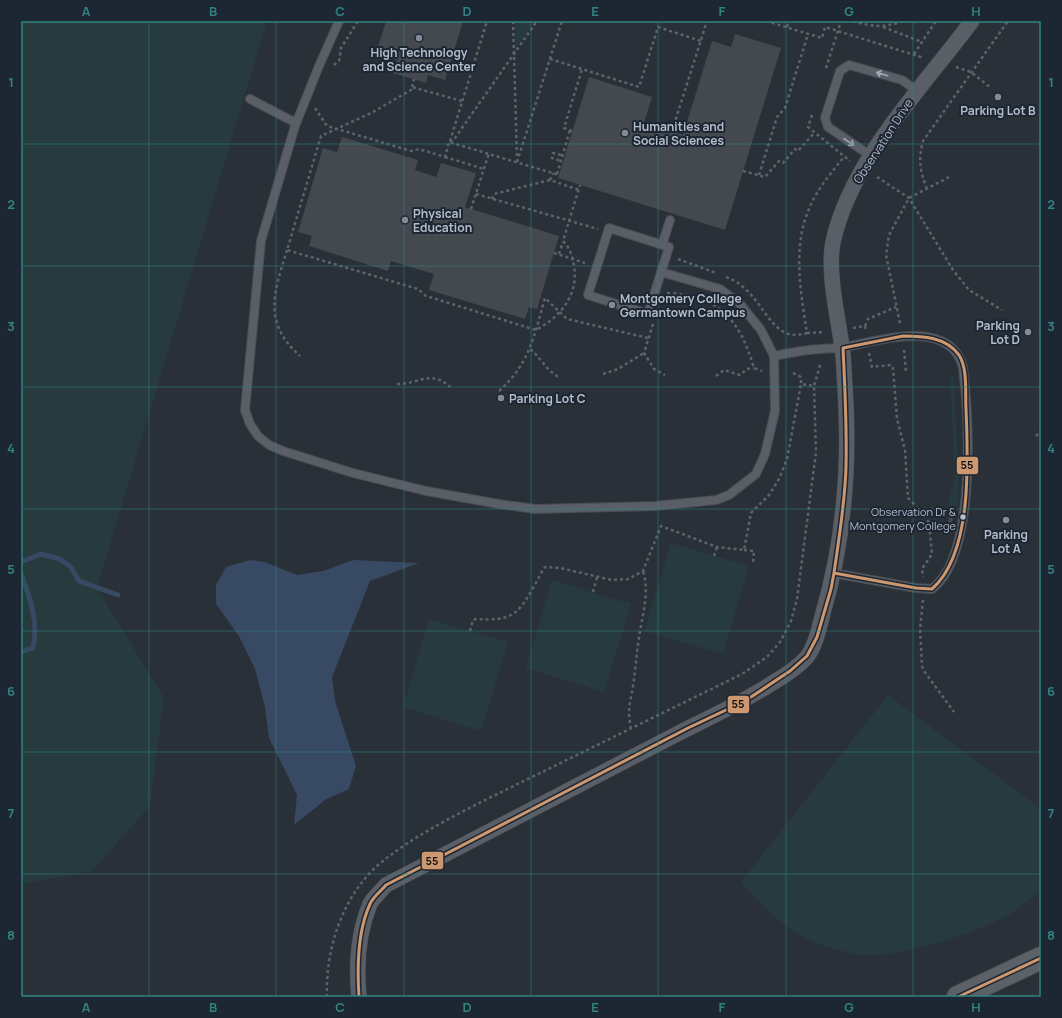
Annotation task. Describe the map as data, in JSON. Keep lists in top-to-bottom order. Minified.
{"streets":{"street":["Observation Drive"]},"places":["High Technology and Science Center","Parking Lot B","Humanities and Social Sciences","Physical Education","Montgomery College Germantown Campus","Parking Lot D","Parking Lot C","Observation Dr & Montgomery College","Parking Lot A"],"lines":["transit line 55"],"grid":{"columns":["A","B","C","D","E","F","G","H"],"rows":["1","2","3","4","5","6","7","8"]}}
